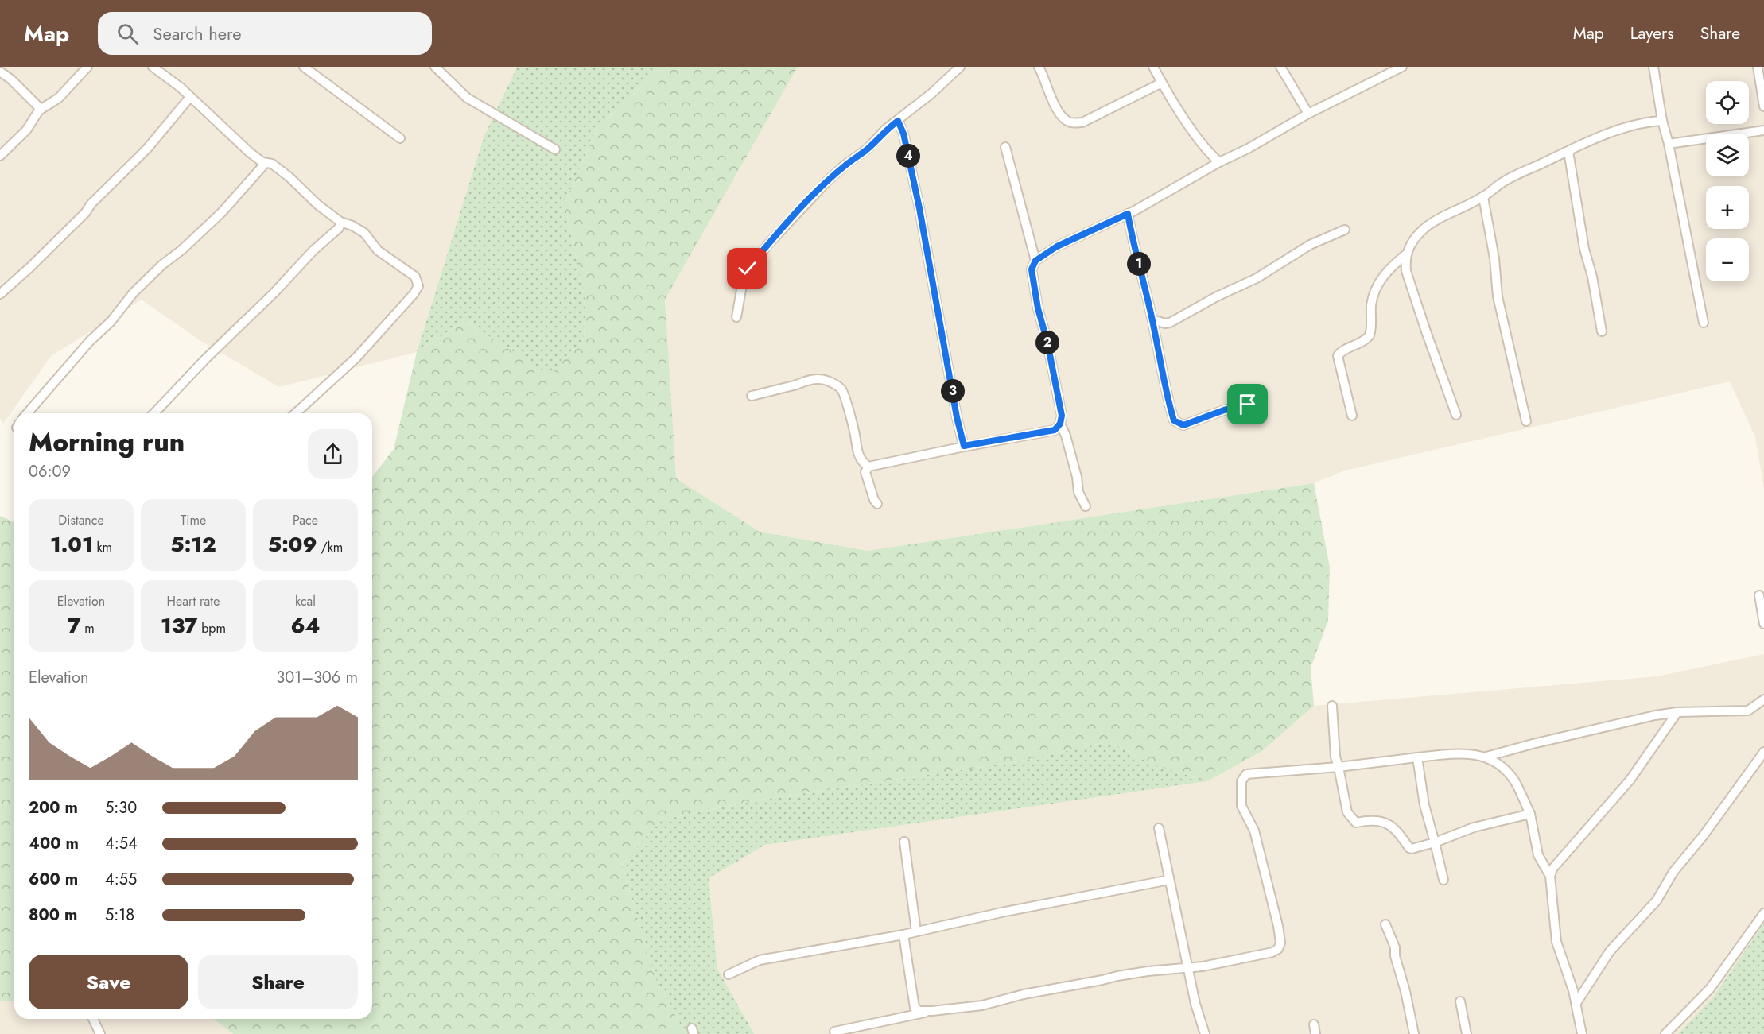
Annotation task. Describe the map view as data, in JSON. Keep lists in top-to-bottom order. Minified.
{"page":{"header":"Map","search":"Search here","nav":["Map","Layers","Share"],"map_buttons":["+","−"],"pins":["4","1","2","3"],"heading":["Morning run","06:09"],"stats":[["Distance","1.01 km"],["Time","5:12"],["Pace","5:09 /km"],["Elevation","7 m"],["Heart rate","137 bpm"],["kcal","64"]],"chart":["Elevation","301–306 m"],"list":[{"name":"200 m","note":"5:30"},{"name":"400 m","note":"4:54"},{"name":"600 m","note":"4:55"},{"name":"800 m","note":"5:18"}],"buttons":["Save","Share"]}}
